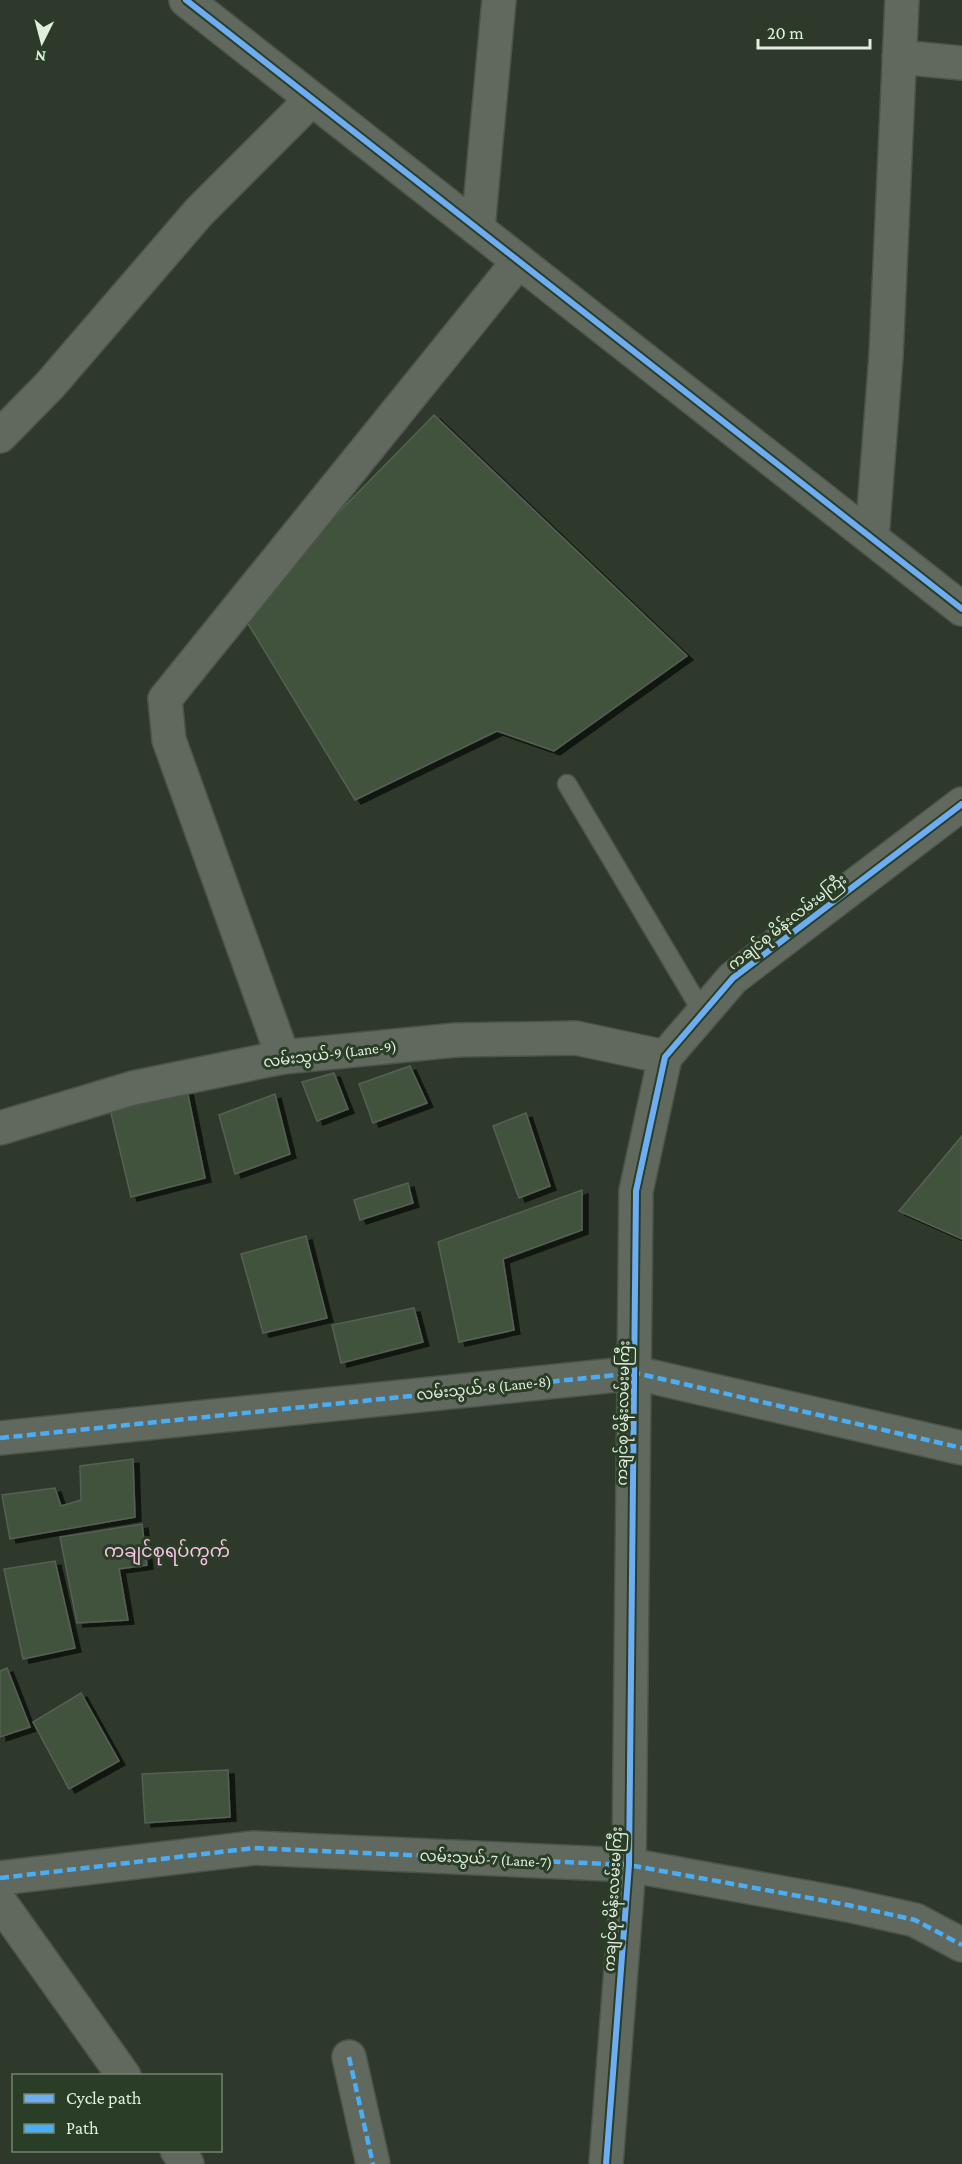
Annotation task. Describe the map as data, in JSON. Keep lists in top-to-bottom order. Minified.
{"streets":{"street":["ကချင်စု မိန်းလမ်းမကြီး","လမ်းသွယ်-9 (Lane-9)","လမ်းသွယ်-8 (Lane-8)","လမ်းသွယ်-7 (Lane-7)"]},"crossings":[["ကချင်စု မိန်းလမ်းမကြီး","လမ်းသွယ်-9 (Lane-9)"],["ကချင်စု မိန်းလမ်းမကြီး","လမ်းသွယ်-8 (Lane-8)"],["ကချင်စု မိန်းလမ်းမကြီး","လမ်းသွယ်-7 (Lane-7)"]],"districts":["ကချင်စုရပ်ကွက်"],"legend":["Cycle path","Path"],"scale_bar":"20 m","north":"bottom"}
